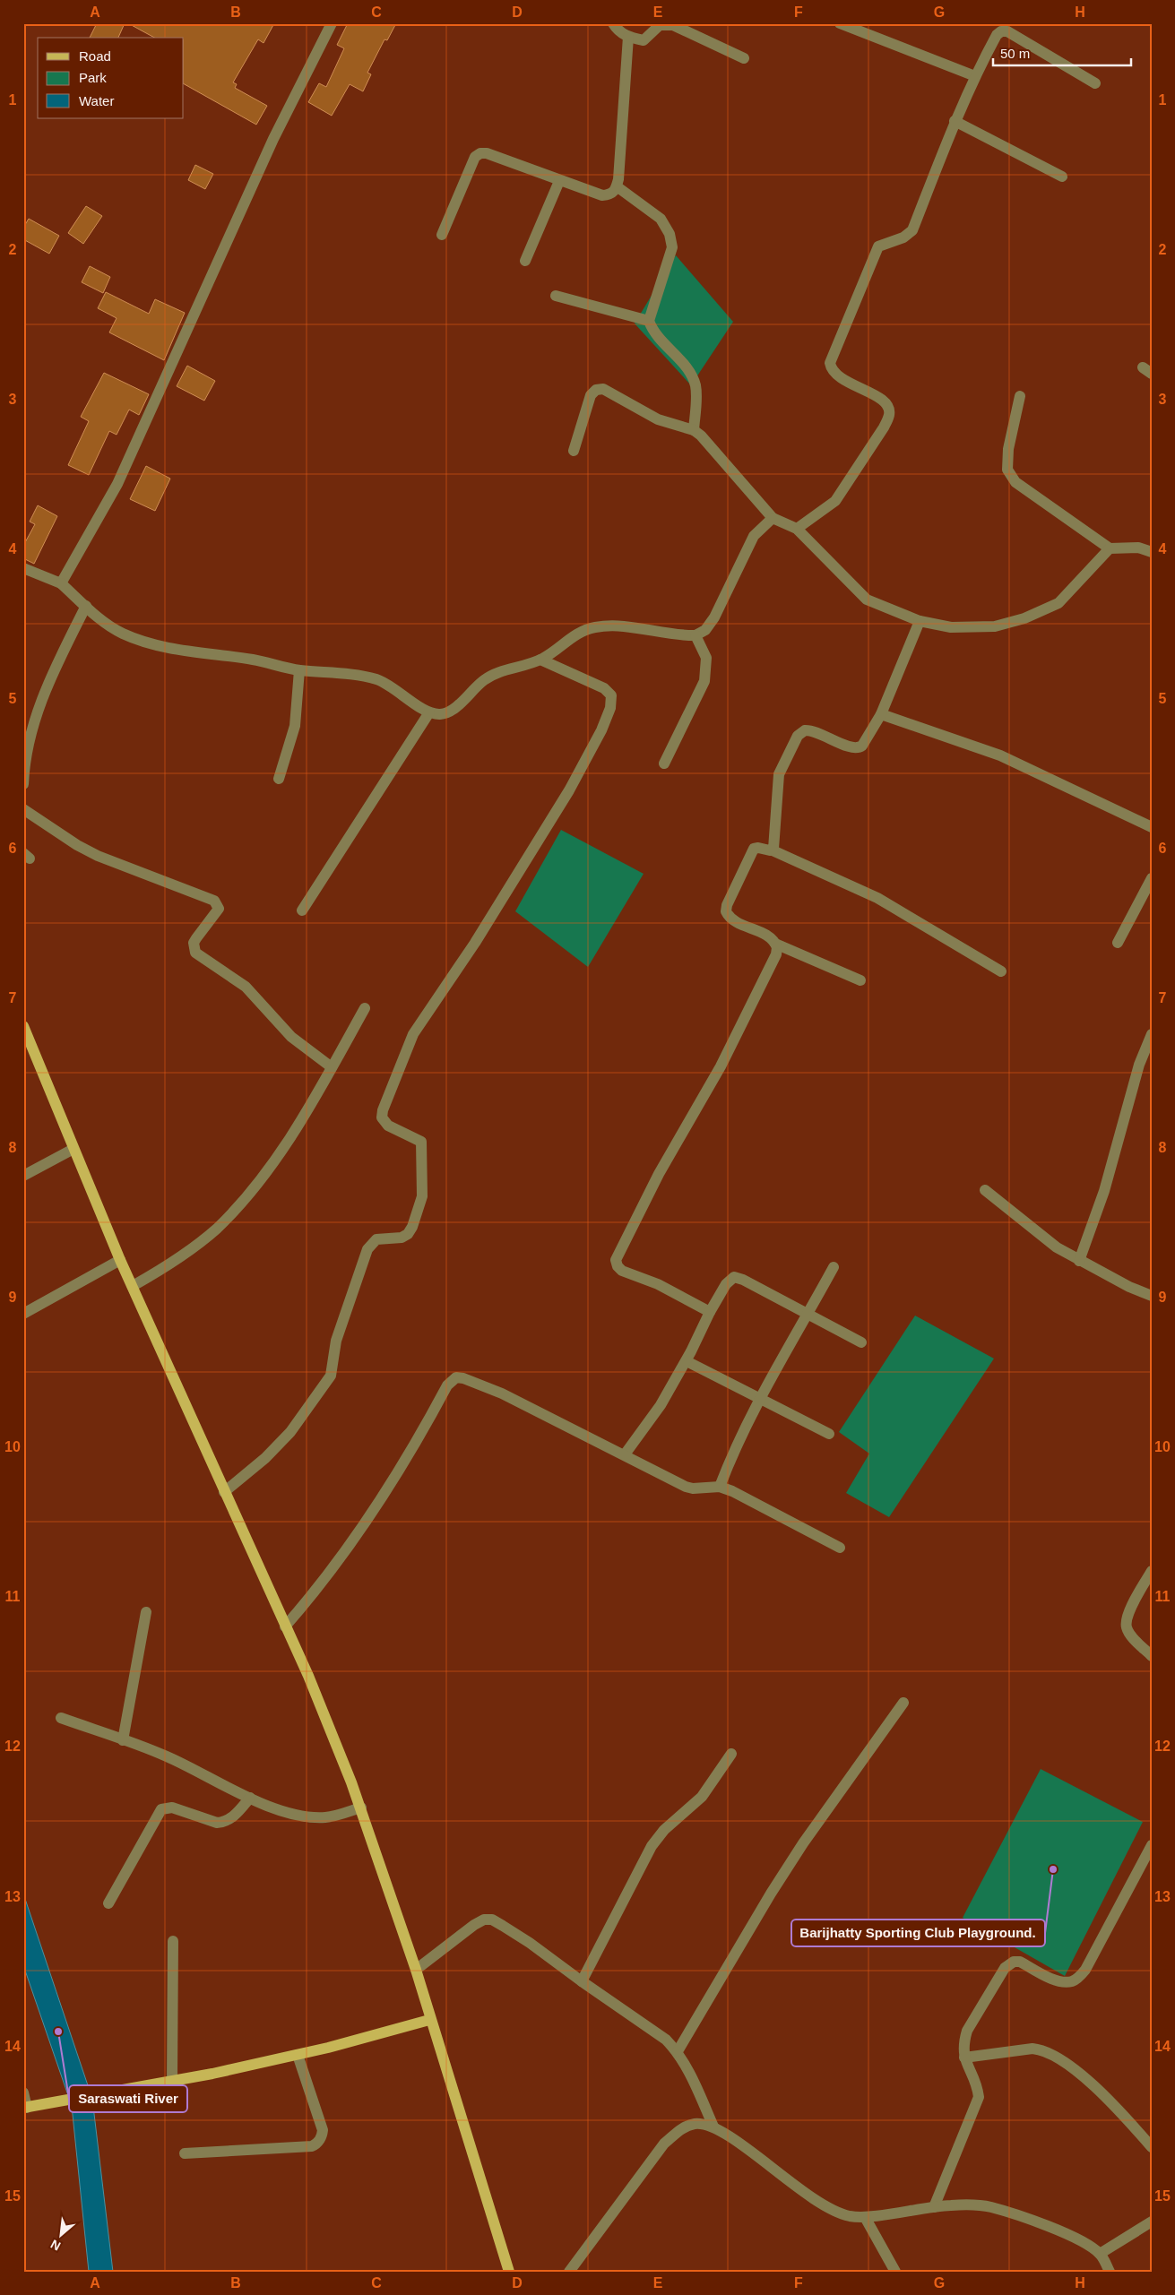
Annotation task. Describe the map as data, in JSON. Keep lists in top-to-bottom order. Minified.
{"places":["Barijhatty Sporting Club Playground.","Saraswati River"],"legend":["Road","Park","Water"],"scale_bar":"50 m","north":"bottom left","grid":{"columns":["A","B","C","D","E","F","G","H"],"rows":["1","2","3","4","5","6","7","8","9","10","11","12","13","14","15"]}}
